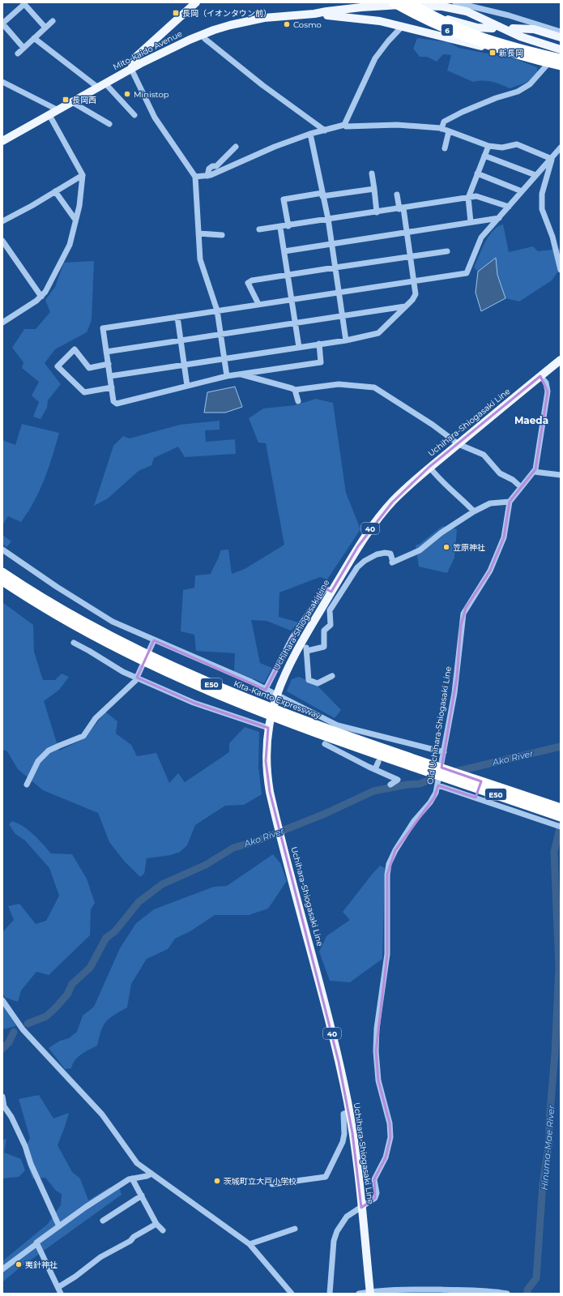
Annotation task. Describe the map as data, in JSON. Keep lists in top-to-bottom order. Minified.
{"streets":{"highway":["6","E50","Kita-Kanto Expressway"],"main road":["Mito-kaido Avenue","Uchihara-Shiogasaki Line","40"],"street":["Old Uchihara-Shiogasaki Line"]},"crossings":[["Uchihara-Shiogasaki Line","Old Uchihara-Shiogasaki Line"]],"districts":["Maeda"],"water":["Ako River","Hinuma-Mae River"],"places":{"transit":["長岡（イオンタウン前）","新長岡","長岡西"],"other":["Cosmo","Ministop","笠原神社","茨城町立大戸小学校","夷針神社"]}}
